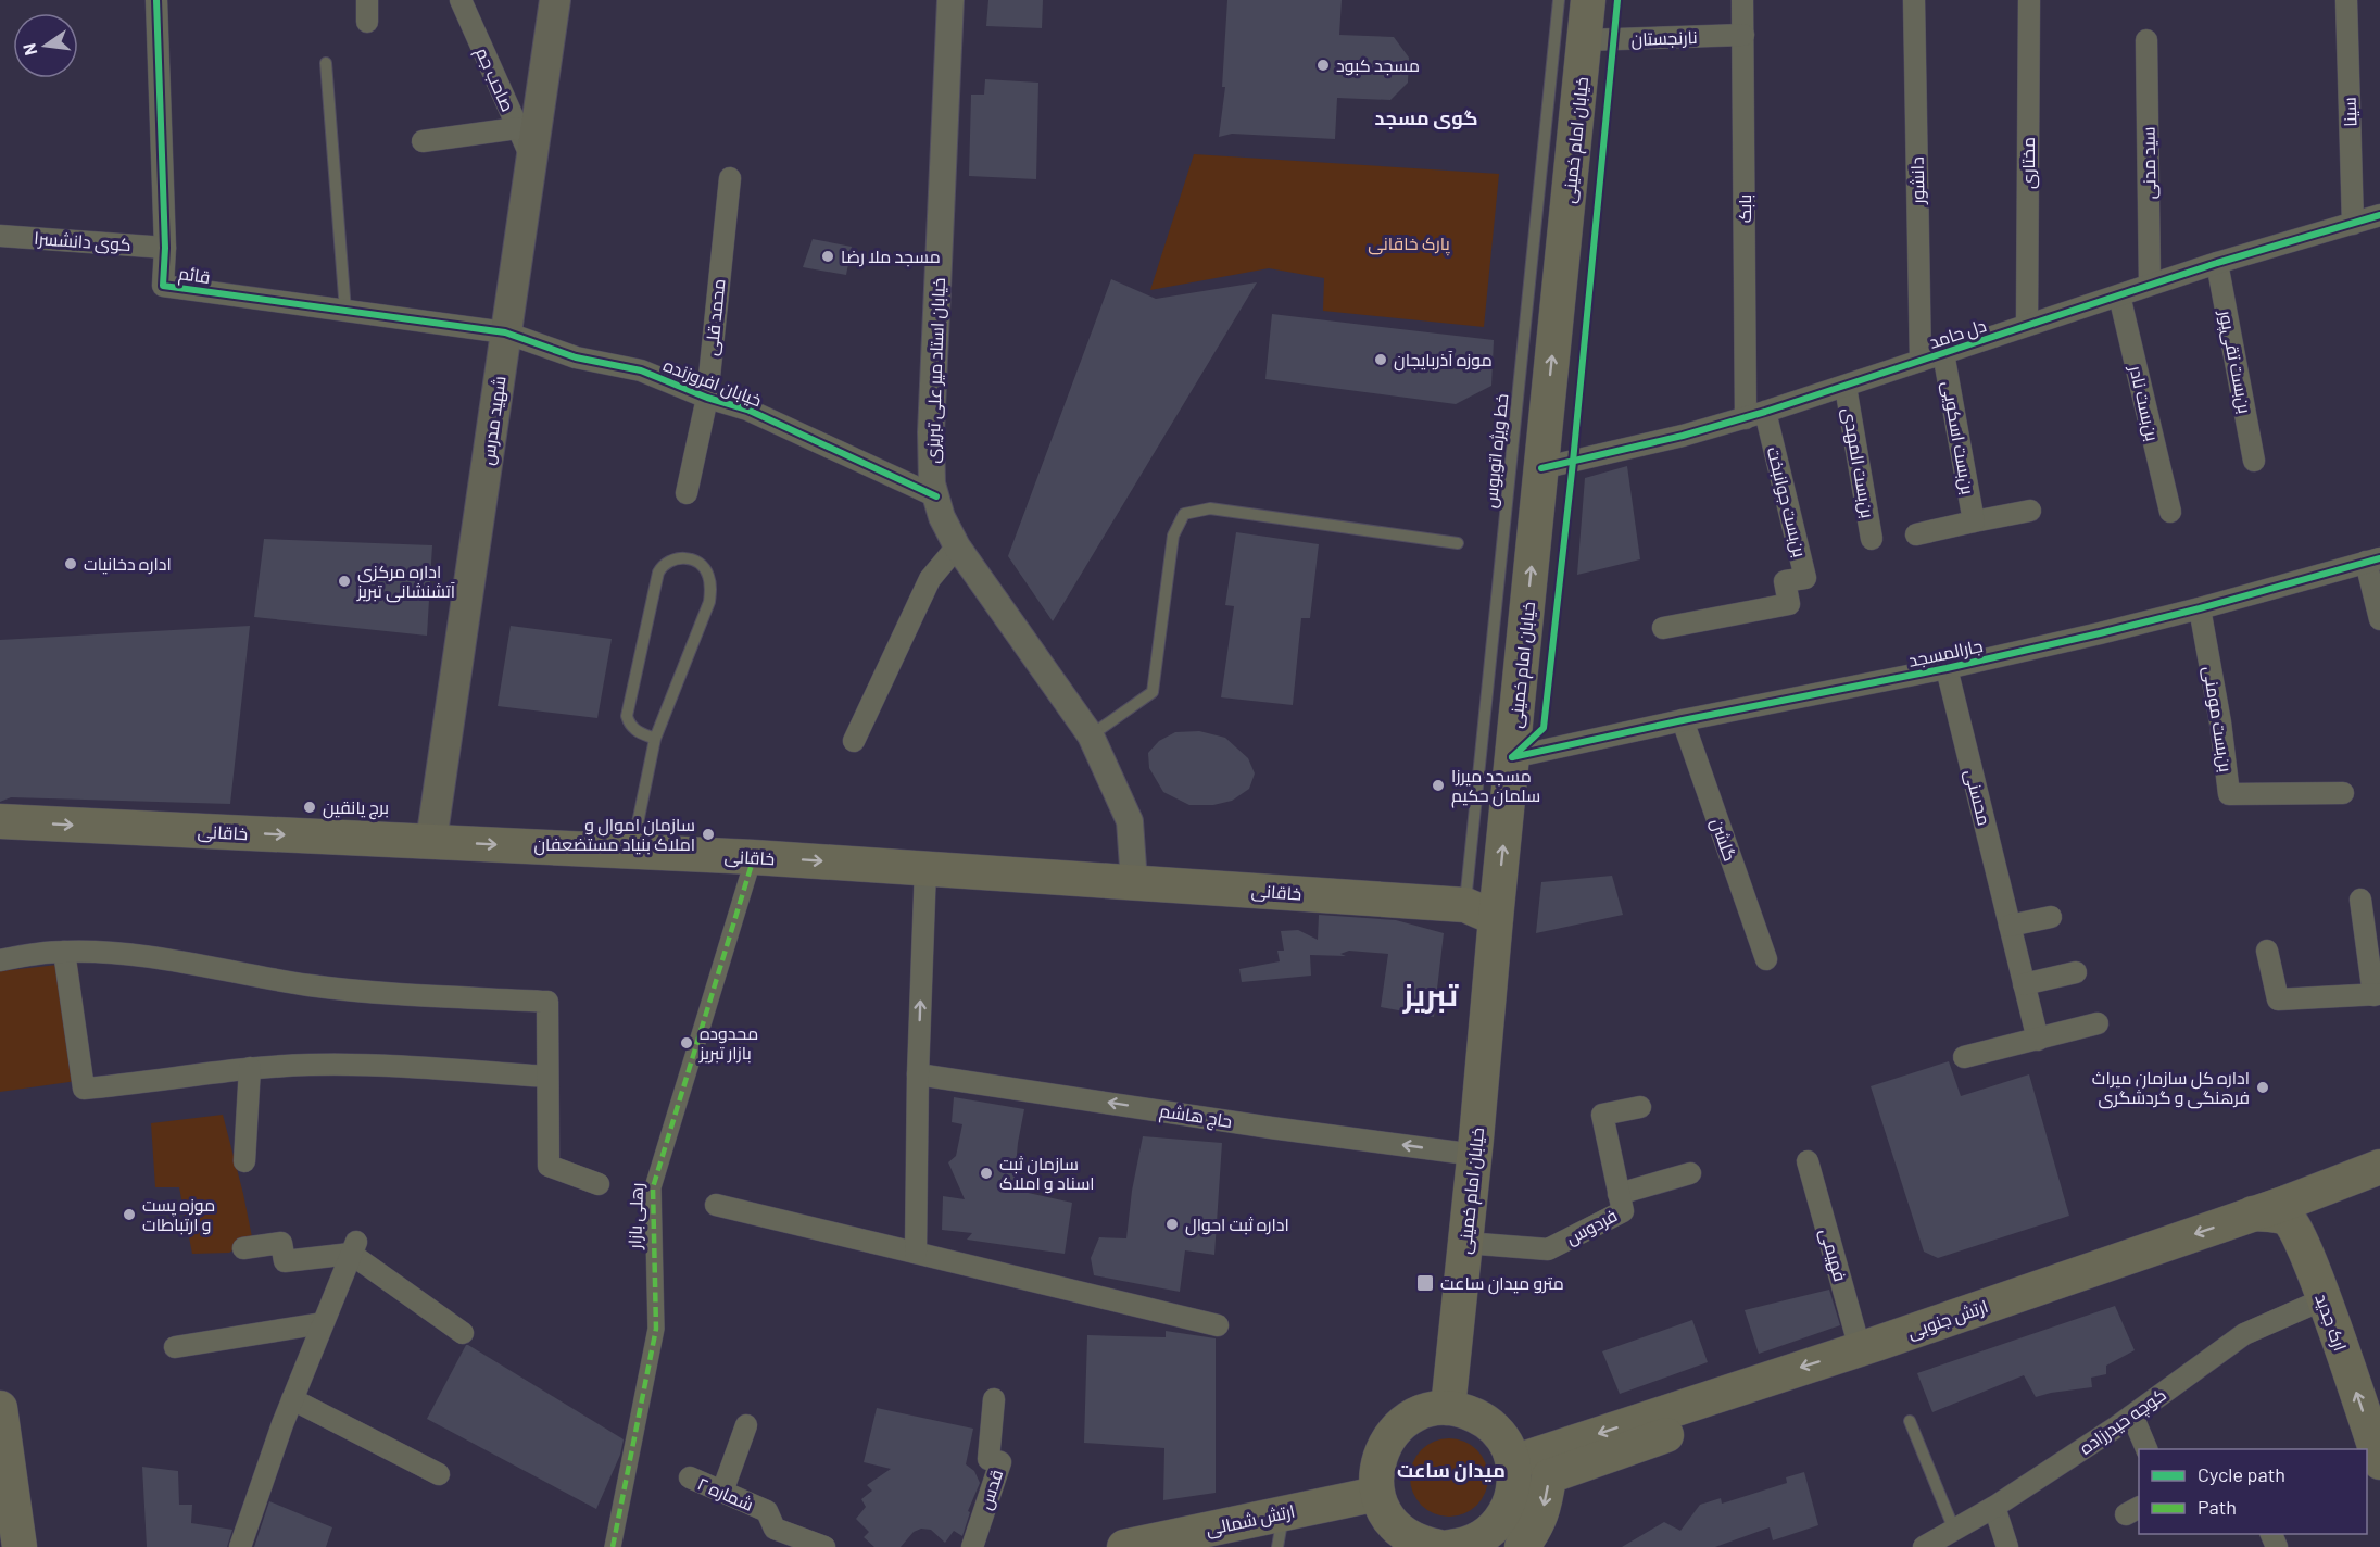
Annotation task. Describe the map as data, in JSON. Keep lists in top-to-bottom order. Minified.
{"streets":{"main road":["خیابان امام خمینی","شهید مدرس","خاقانی","ارتش جنوبی","ارک جدید","ارتش شمالی"],"street":["نارنجستان","صاحب جم","سینا","مختاری","سید مدنی","دانشور","بابک","کوی دانشسرا","قائم","محمد قلی","دل حامد","بن‌بست تقی‌پور","خیابان استاد میر علی تبریزی","خیابان افروزنده","بن‌بست نادر","بن‌بست اسکویی","بن‌بست المهدی","بن‌بست جوانبخت","جارالمسجد","بن‌بست مومنی","محسنی","گلشن","حاج هاشم","رهلی بازار","فردوس","فهیمی","کوچه حیدرزاده","قدس","شماره ۲"],"lane":["خط ویژه اتوبوس"]},"crossings":[["نارنجستان","خیابان امام خمینی"],["نارنجستان","بابک"],["صاحب جم","شهید مدرس"],["سینا","دل حامد"],["خیابان امام خمینی","دل حامد"],["خیابان امام خمینی","خط ویژه اتوبوس"],["خیابان امام خمینی","جارالمسجد"],["خیابان امام خمینی","خاقانی"],["خیابان امام خمینی","حاج هاشم"],["خیابان امام خمینی","فردوس"],["خیابان امام خمینی","ارتش جنوبی"],["خیابان امام خمینی","ارتش شمالی"],["مختاری","دل حامد"],["سید مدنی","دل حامد"],["دانشور","دل حامد"],["بابک","دل حامد"],["بابک","بن‌بست جوانبخت"],["کوی دانشسرا","قائم"],["قائم","خیابان افروزنده"],["قائم","شهید مدرس"],["محمد قلی","خیابان افروزنده"],["دل حامد","بن‌بست تقی‌پور"],["دل حامد","بن‌بست نادر"],["دل حامد","بن‌بست اسکویی"],["دل حامد","بن‌بست المهدی"],["دل حامد","بن‌بست جوانبخت"],["خیابان استاد میر علی تبریزی","خیابان افروزنده"],["خیابان استاد میر علی تبریزی","خاقانی"],["خیابان افروزنده","شهید مدرس"],["شهید مدرس","خاقانی"],["خط ویژه اتوبوس","خاقانی"],["جارالمسجد","بن‌بست مومنی"],["جارالمسجد","محسنی"],["جارالمسجد","گلشن"],["خاقانی","رهلی بازار"],["فهیمی","ارتش جنوبی"],["ارتش جنوبی","ارتش شمالی"],["ارک جدید","کوچه حیدرزاده"]],"one_way":["خیابان امام خمینی","خاقانی","ارتش جنوبی","ارک جدید"],"districts":["گوی مسجد","تبریز","میدان ساعت"],"parks":["پارک خاقانی"],"places":{"other":["مسجد کبود","مسجد ملا رضا","موزه آذربایجان","اداره دخانیات","اداره مرکزی آتشنشانی تبریز","مسجد میرزا سلمان حکیم","برج یانقین","سازمان اموال و املاک بنیاد مستضعفان","محدوده بازار تبریز","اداره کل سازمان میراث فرهنگی و گردشگری","سازمان ثبت اسناد و املاک","موزه پست و ارتباطات","اداره ثبت احوال"],"transit":["مترو میدان ساعت"]},"legend":["Cycle path","Path"],"north":"left"}
